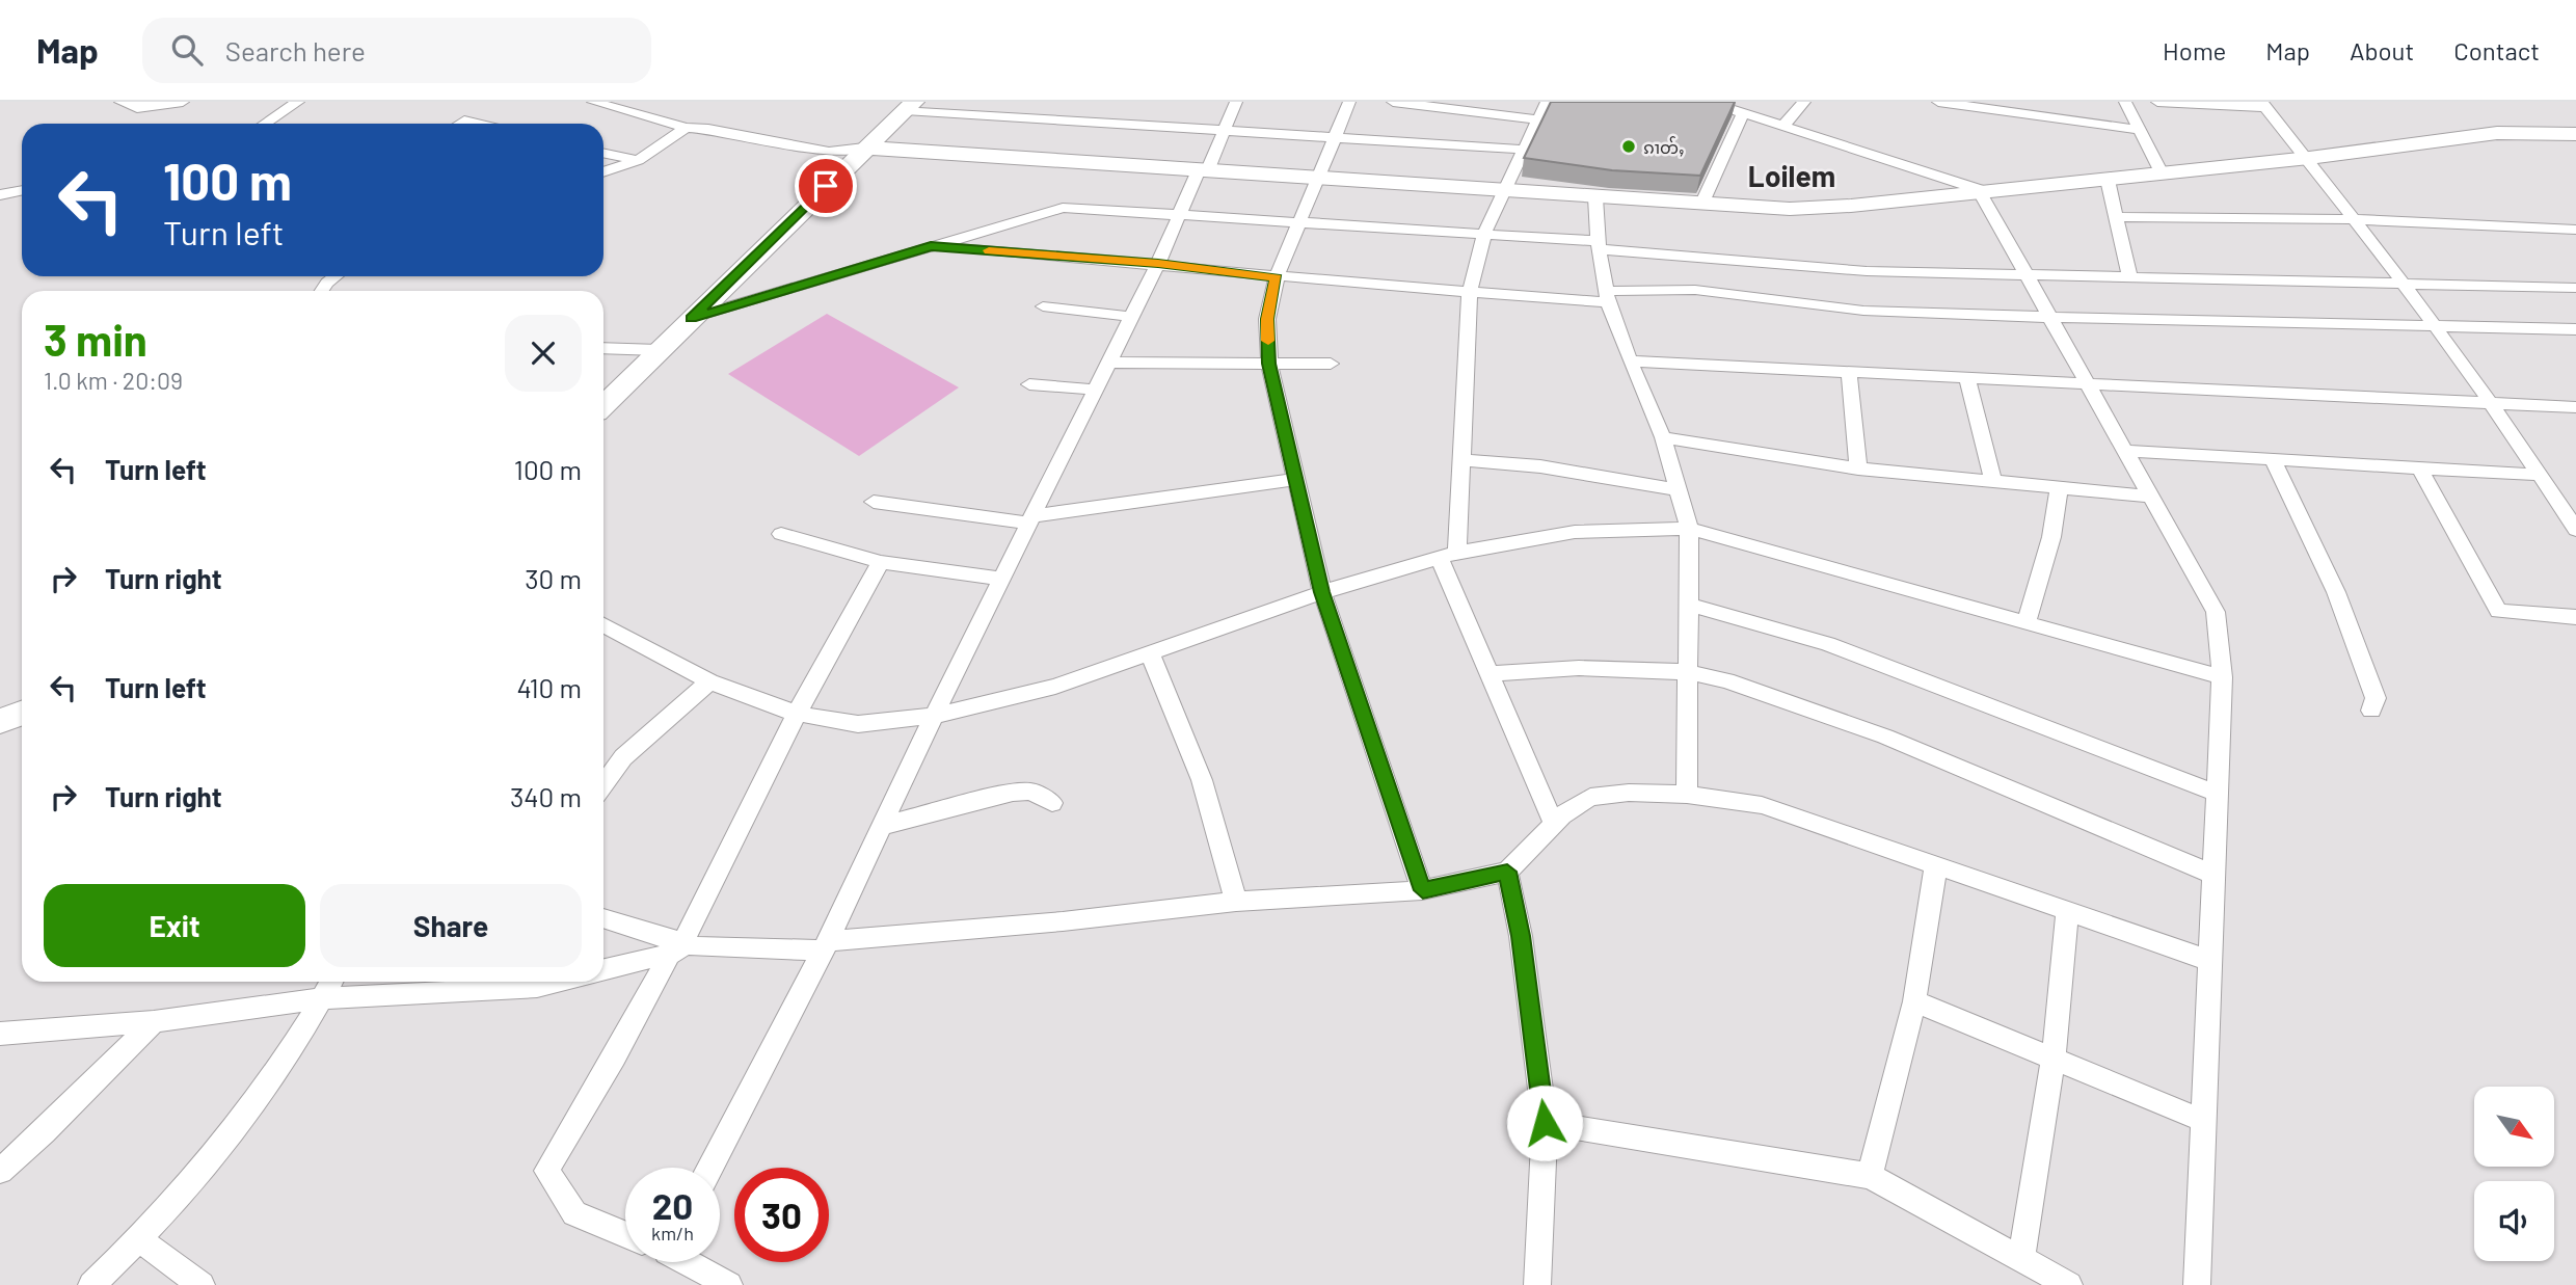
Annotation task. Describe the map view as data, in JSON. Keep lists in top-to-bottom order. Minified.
{"districts":["Loilem"],"places":["ၵၢတ်ႇ"],"north":"bottom right","page":{"header":"Map","search":"Search here","nav":["Home","Map","About","Contact"],"turn":["100 m","Turn left"],"heading":["3 min","1.0 km · 20:09"],"list":[{"name":"Turn left","value":"100 m"},{"name":"Turn right","value":"30 m"},{"name":"Turn left","value":"410 m"},{"name":"Turn right","value":"340 m"}],"buttons":["Exit","Share"],"speed":"20 km/h","limit":"30"}}
